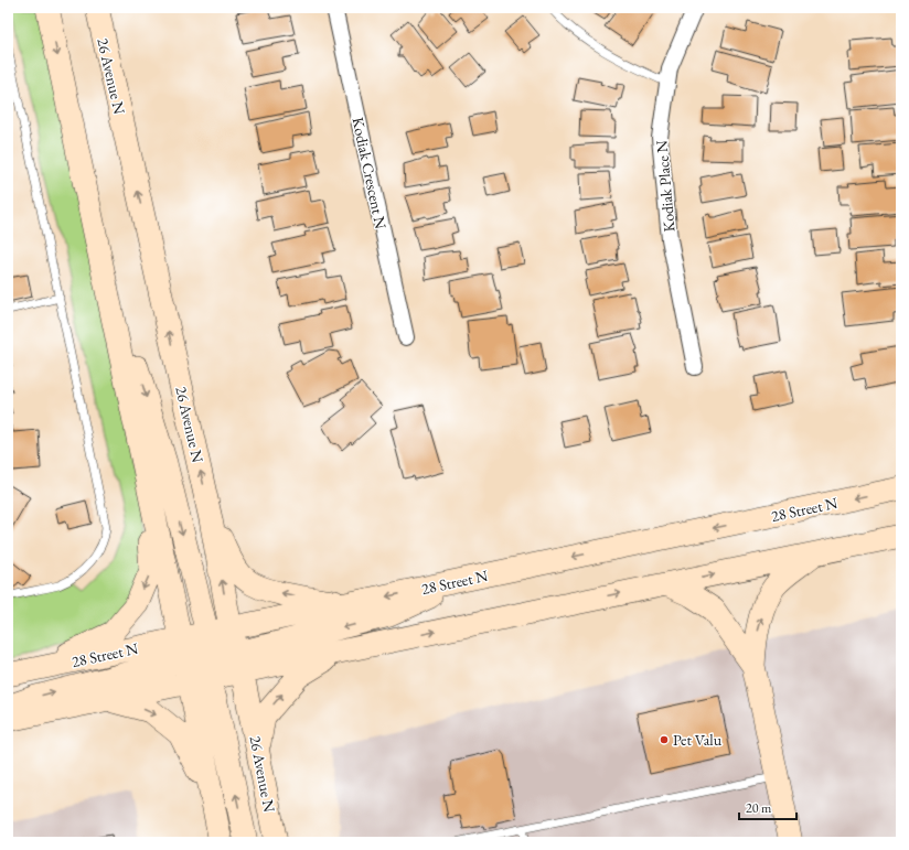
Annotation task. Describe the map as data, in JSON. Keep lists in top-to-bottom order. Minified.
{"streets":{"main road":["26 Avenue N","28 Street N"],"street":["Kodiak Crescent N","Kodiak Place N"]},"crossings":[["26 Avenue N","28 Street N"]],"places":["Pet Valu"],"scale_bar":"20 m"}
